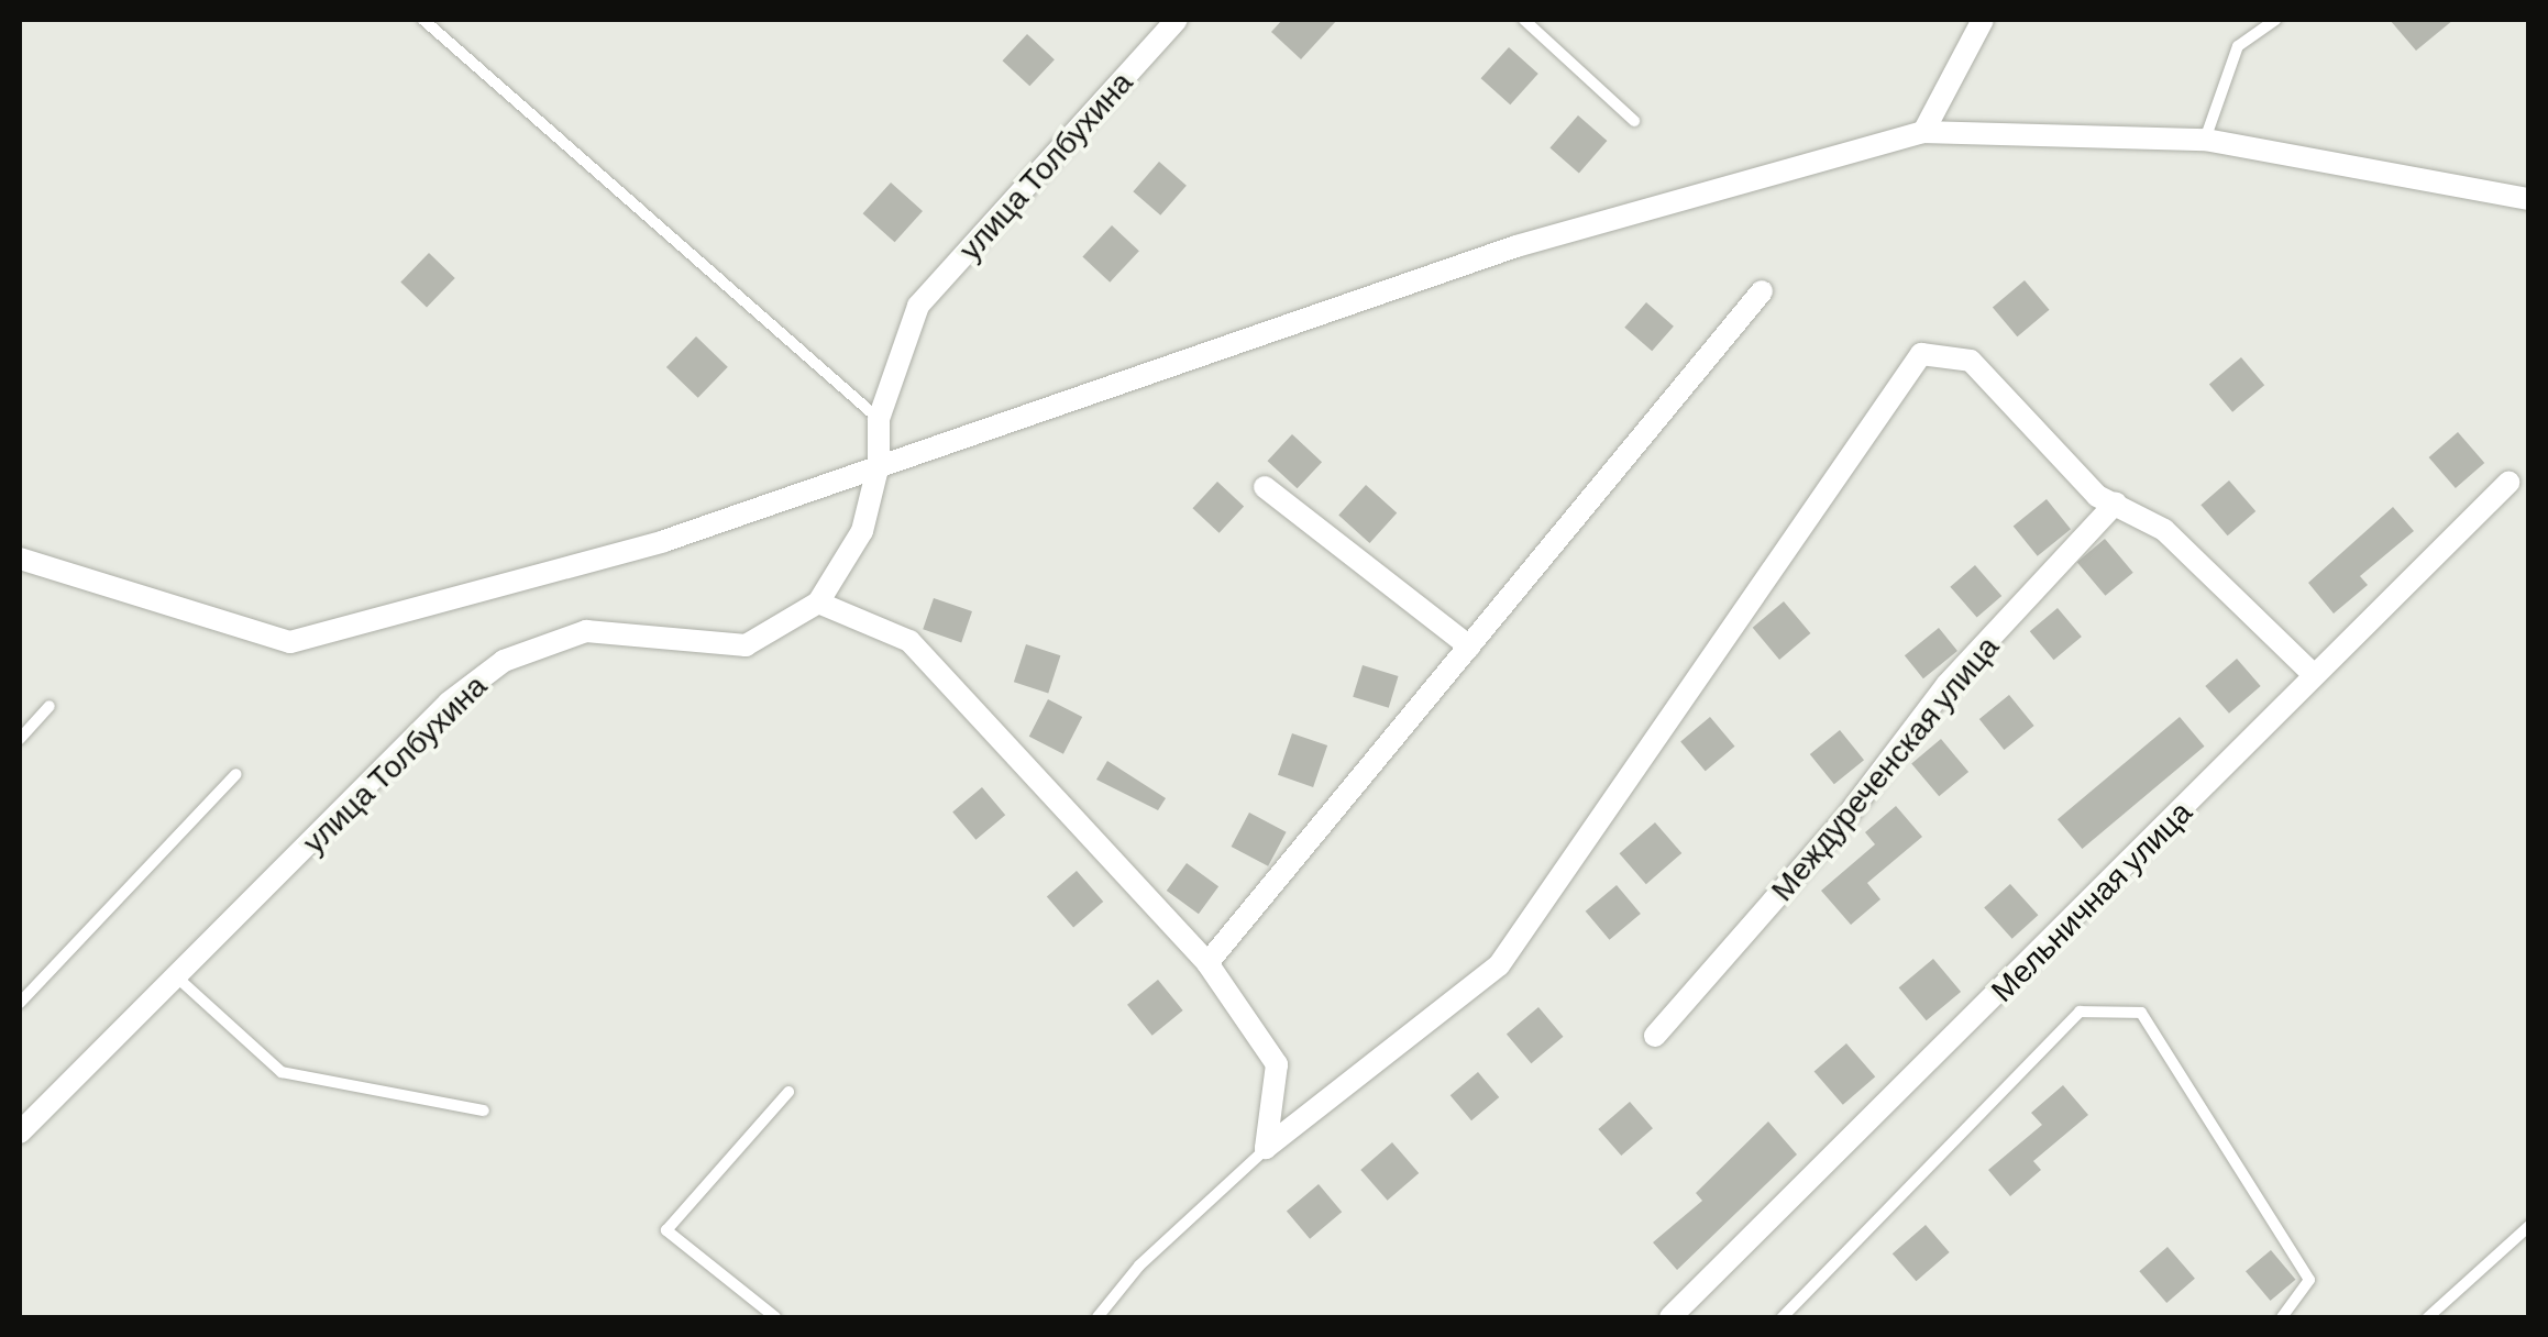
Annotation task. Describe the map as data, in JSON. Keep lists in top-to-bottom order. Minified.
{"streets":{"street":["улица Толбухина","Междуреченская улица","Мельничная улица"]}}
